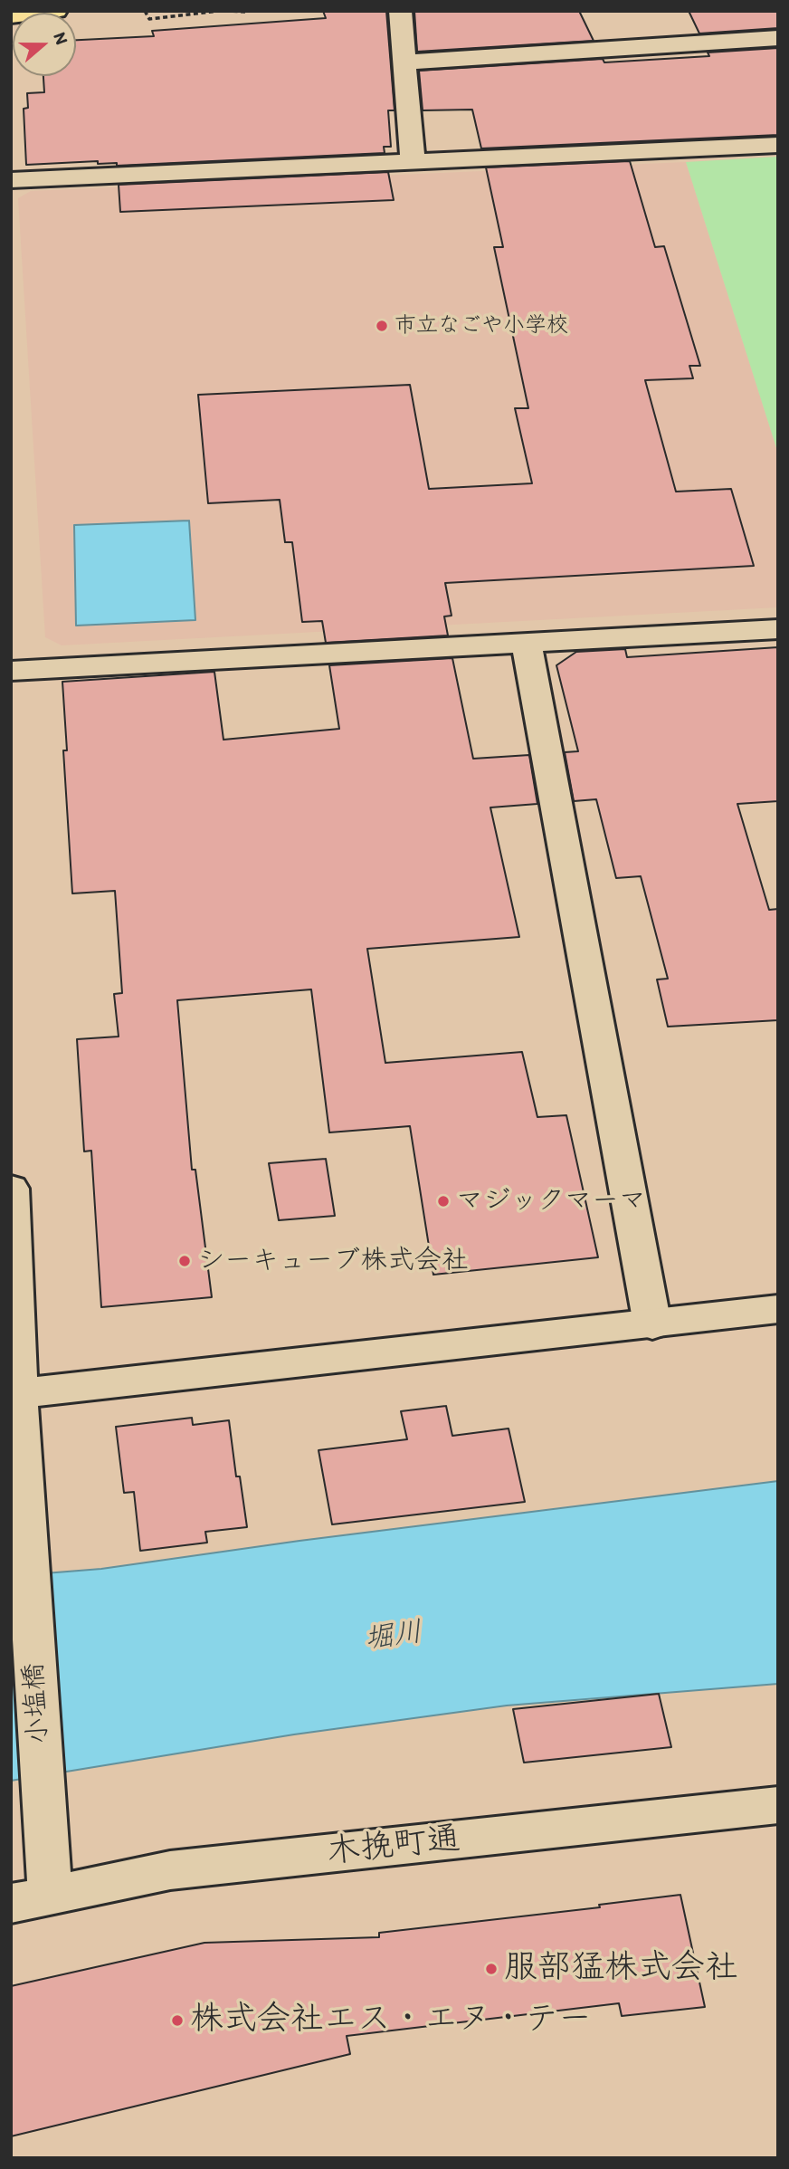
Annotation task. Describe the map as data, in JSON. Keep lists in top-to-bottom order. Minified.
{"streets":{"street":["小塩橋","木挽町通"]},"crossings":[["小塩橋","木挽町通"]],"water":["堀川"],"places":["市立なごや小学校","マジックマーマ","シーキューブ株式会社","服部猛株式会社","株式会社エス・エヌ・テー"],"north":"right"}
